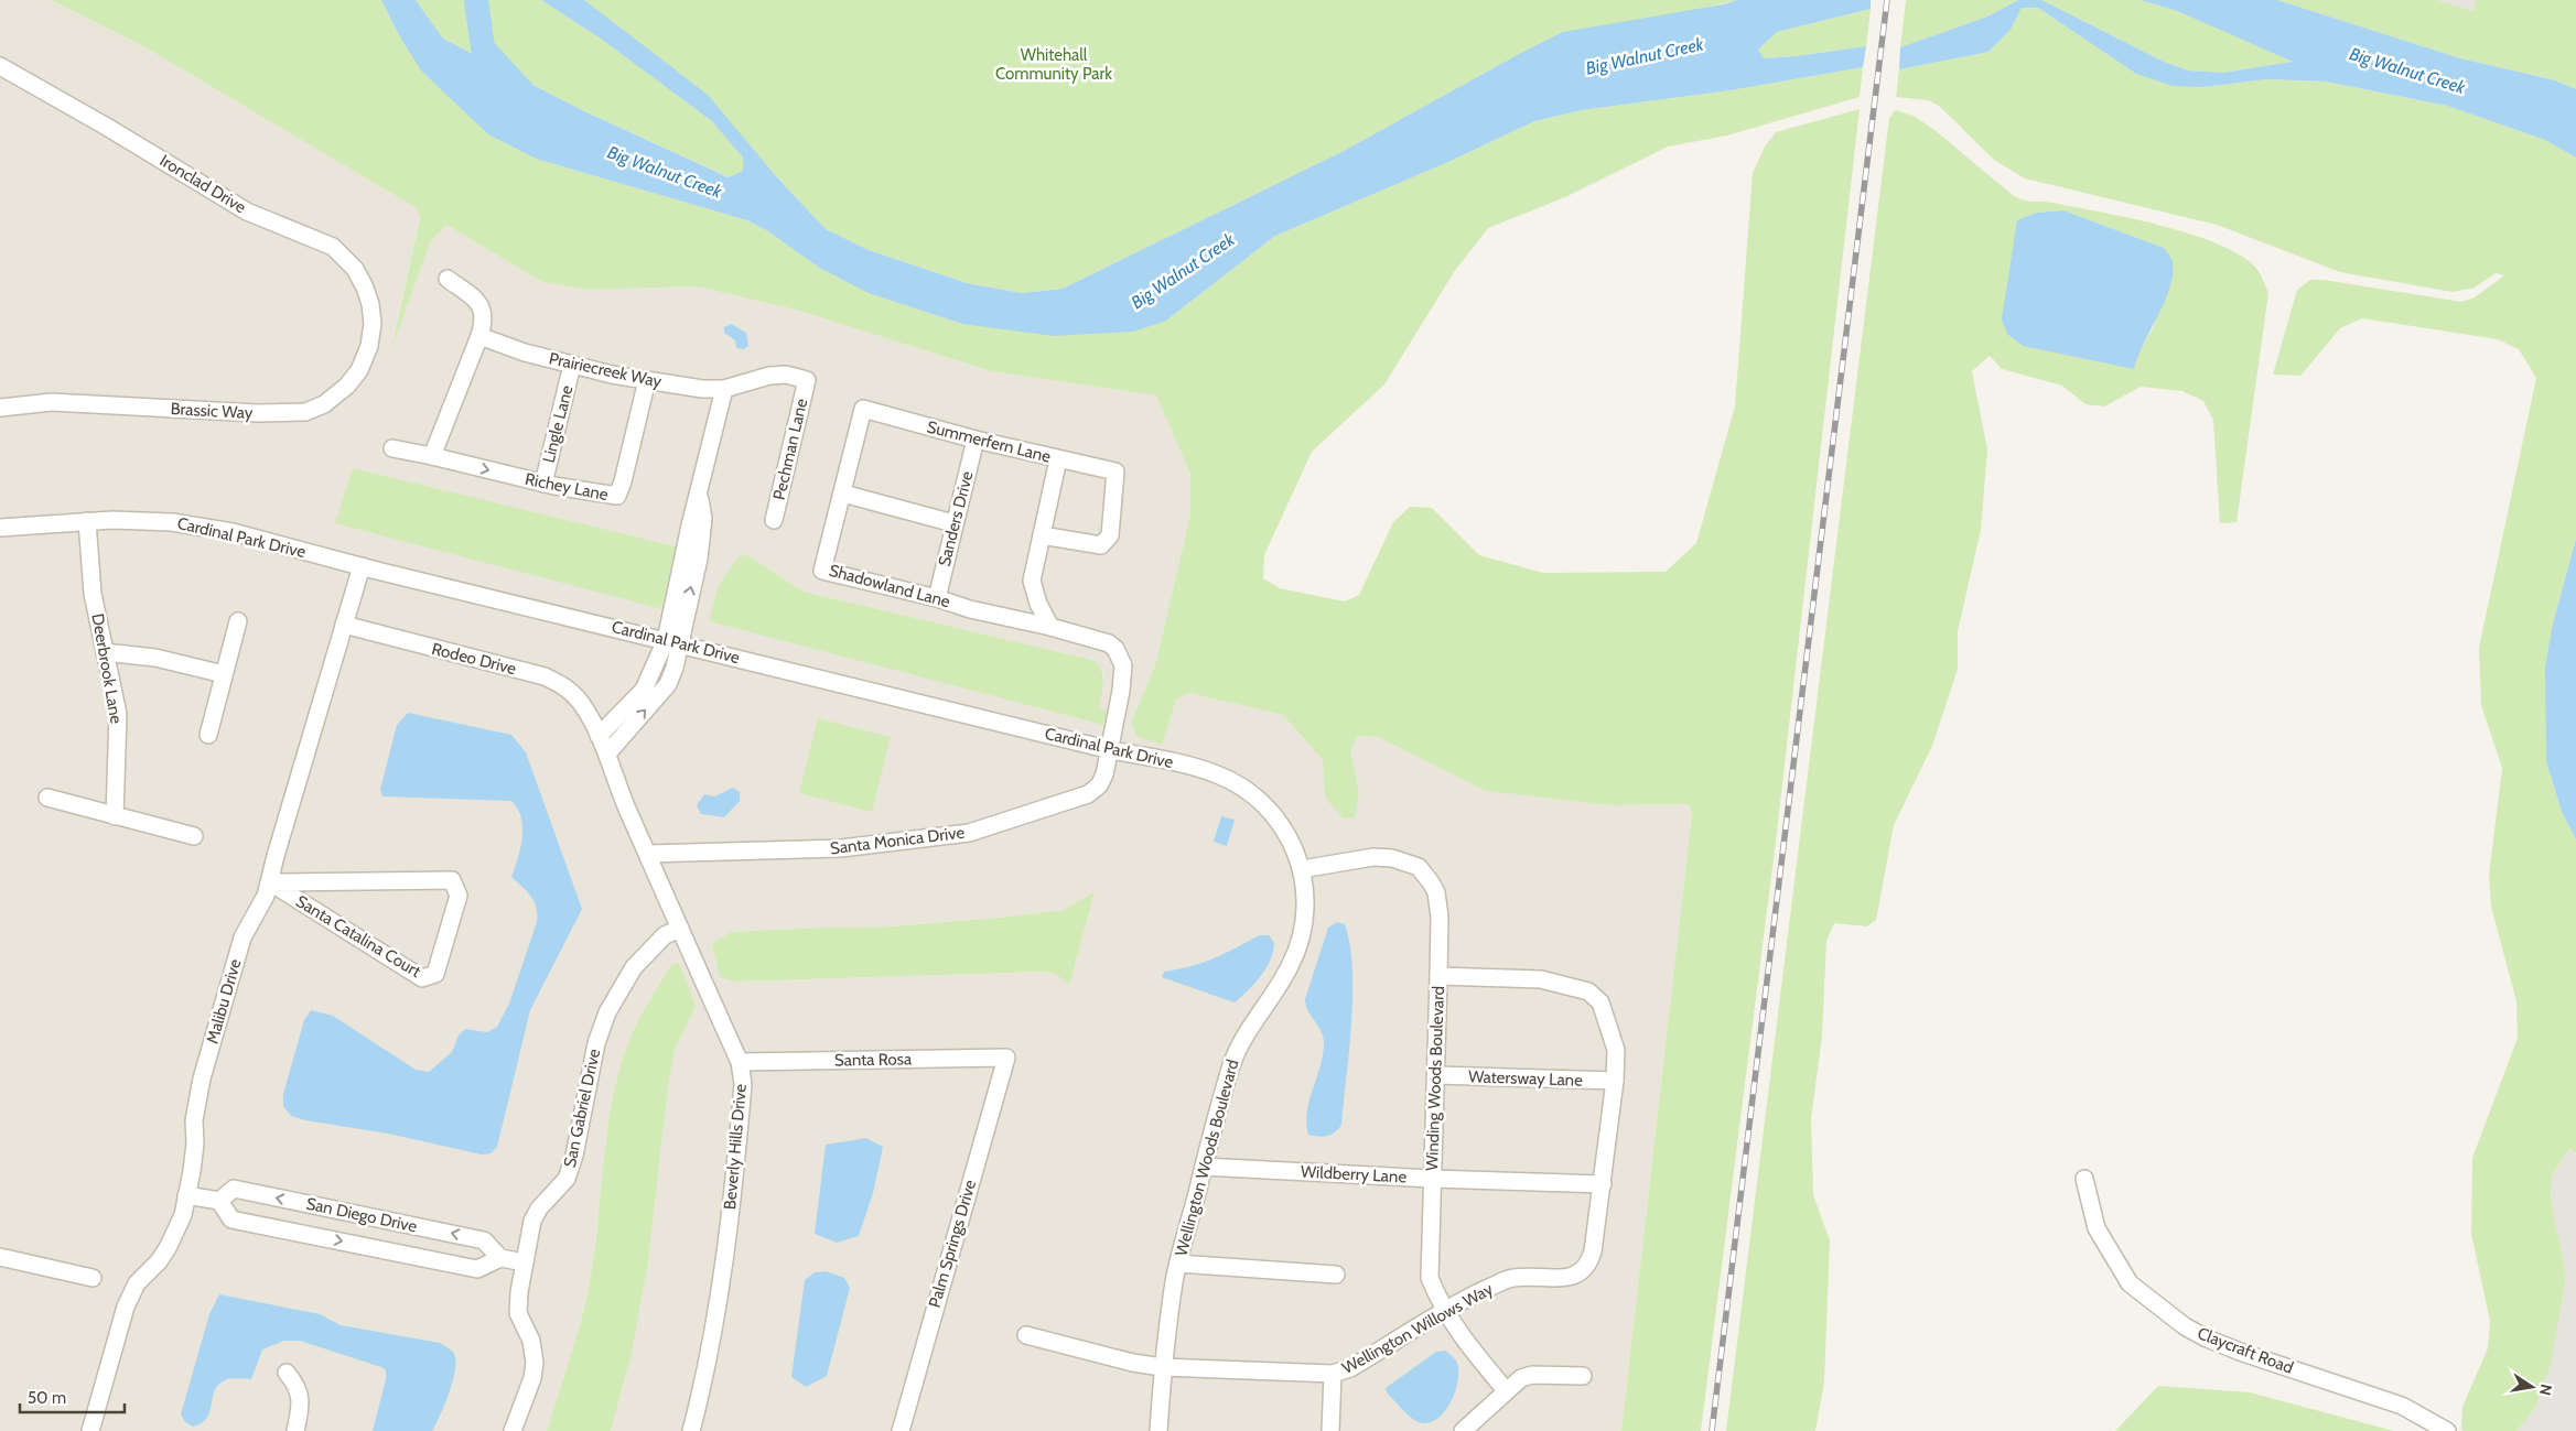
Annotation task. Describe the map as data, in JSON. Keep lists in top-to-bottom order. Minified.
{"streets":{"street":["Ironclad Drive","Prairiecreek Way","Brassic Way","Lingle Lane","Summerfern Lane","Pechman Lane","Richey Lane","Sanders Drive","Cardinal Park Drive","Shadowland Lane","Rodeo Drive","Deerbrook Lane","Santa Monica Drive","Santa Catalina Court","Malibu Drive","Santa Rosa","Winding Woods Boulevard","Watersway Lane","San Gabriel Drive","Beverly Hills Drive","Wellington Woods Boulevard","Wildberry Lane","San Diego Drive","Palm Springs Drive","Wellington Willows Way","Claycraft Road"]},"crossings":[["Ironclad Drive","Brassic Way"],["Prairiecreek Way","Lingle Lane"],["Prairiecreek Way","Pechman Lane"],["Prairiecreek Way","Richey Lane"],["Lingle Lane","Richey Lane"],["Summerfern Lane","Sanders Drive"],["Summerfern Lane","Shadowland Lane"],["Sanders Drive","Shadowland Lane"],["Cardinal Park Drive","Shadowland Lane"],["Cardinal Park Drive","Deerbrook Lane"],["Cardinal Park Drive","Santa Monica Drive"],["Cardinal Park Drive","Malibu Drive"],["Cardinal Park Drive","Winding Woods Boulevard"],["Cardinal Park Drive","Wellington Woods Boulevard"],["Shadowland Lane","Santa Monica Drive"],["Rodeo Drive","Malibu Drive"],["Rodeo Drive","Beverly Hills Drive"],["Santa Monica Drive","Beverly Hills Drive"],["Santa Catalina Court","Malibu Drive"],["Santa Rosa","Beverly Hills Drive"],["Santa Rosa","Palm Springs Drive"],["Winding Woods Boulevard","Watersway Lane"],["Winding Woods Boulevard","Wellington Woods Boulevard"],["Winding Woods Boulevard","Wildberry Lane"],["Winding Woods Boulevard","Wellington Willows Way"],["Watersway Lane","Wellington Willows Way"],["San Gabriel Drive","Beverly Hills Drive"],["Wellington Woods Boulevard","Wildberry Lane"],["Wellington Woods Boulevard","Wellington Willows Way"],["Wildberry Lane","Wellington Willows Way"]],"water":["Big Walnut Creek"],"parks":["Whitehall Community Park"],"scale_bar":"50 m","north":"right"}
